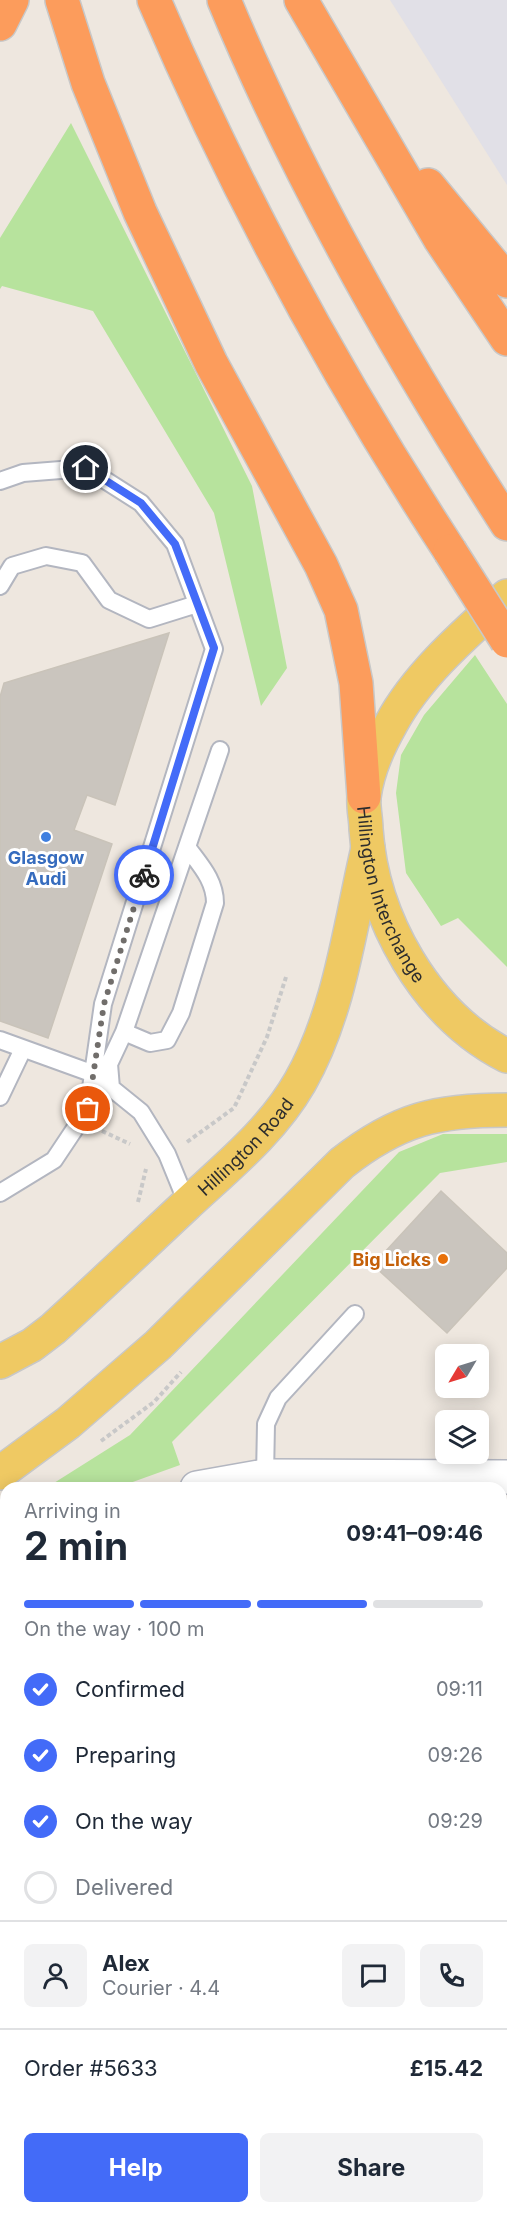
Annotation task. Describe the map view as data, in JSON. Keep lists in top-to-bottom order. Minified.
{"streets":{"main road":["Hillington Interchange","Hillington Road"]},"crossings":[["Hillington Interchange","Hillington Road"]],"places":["Glasgow Audi","Big Licks"],"north":"bottom left","page":{"heading":["2 min","Arriving in","09:41–09:46"],"panel":["Alex","Courier · 4.4","Order #5633","£15.42"],"bar":"On the way · 100 m","list":[["Confirmed","09:11"],["Preparing","09:26"],["On the way","09:29"],"Delivered"],"buttons":["Help","Share"]}}
